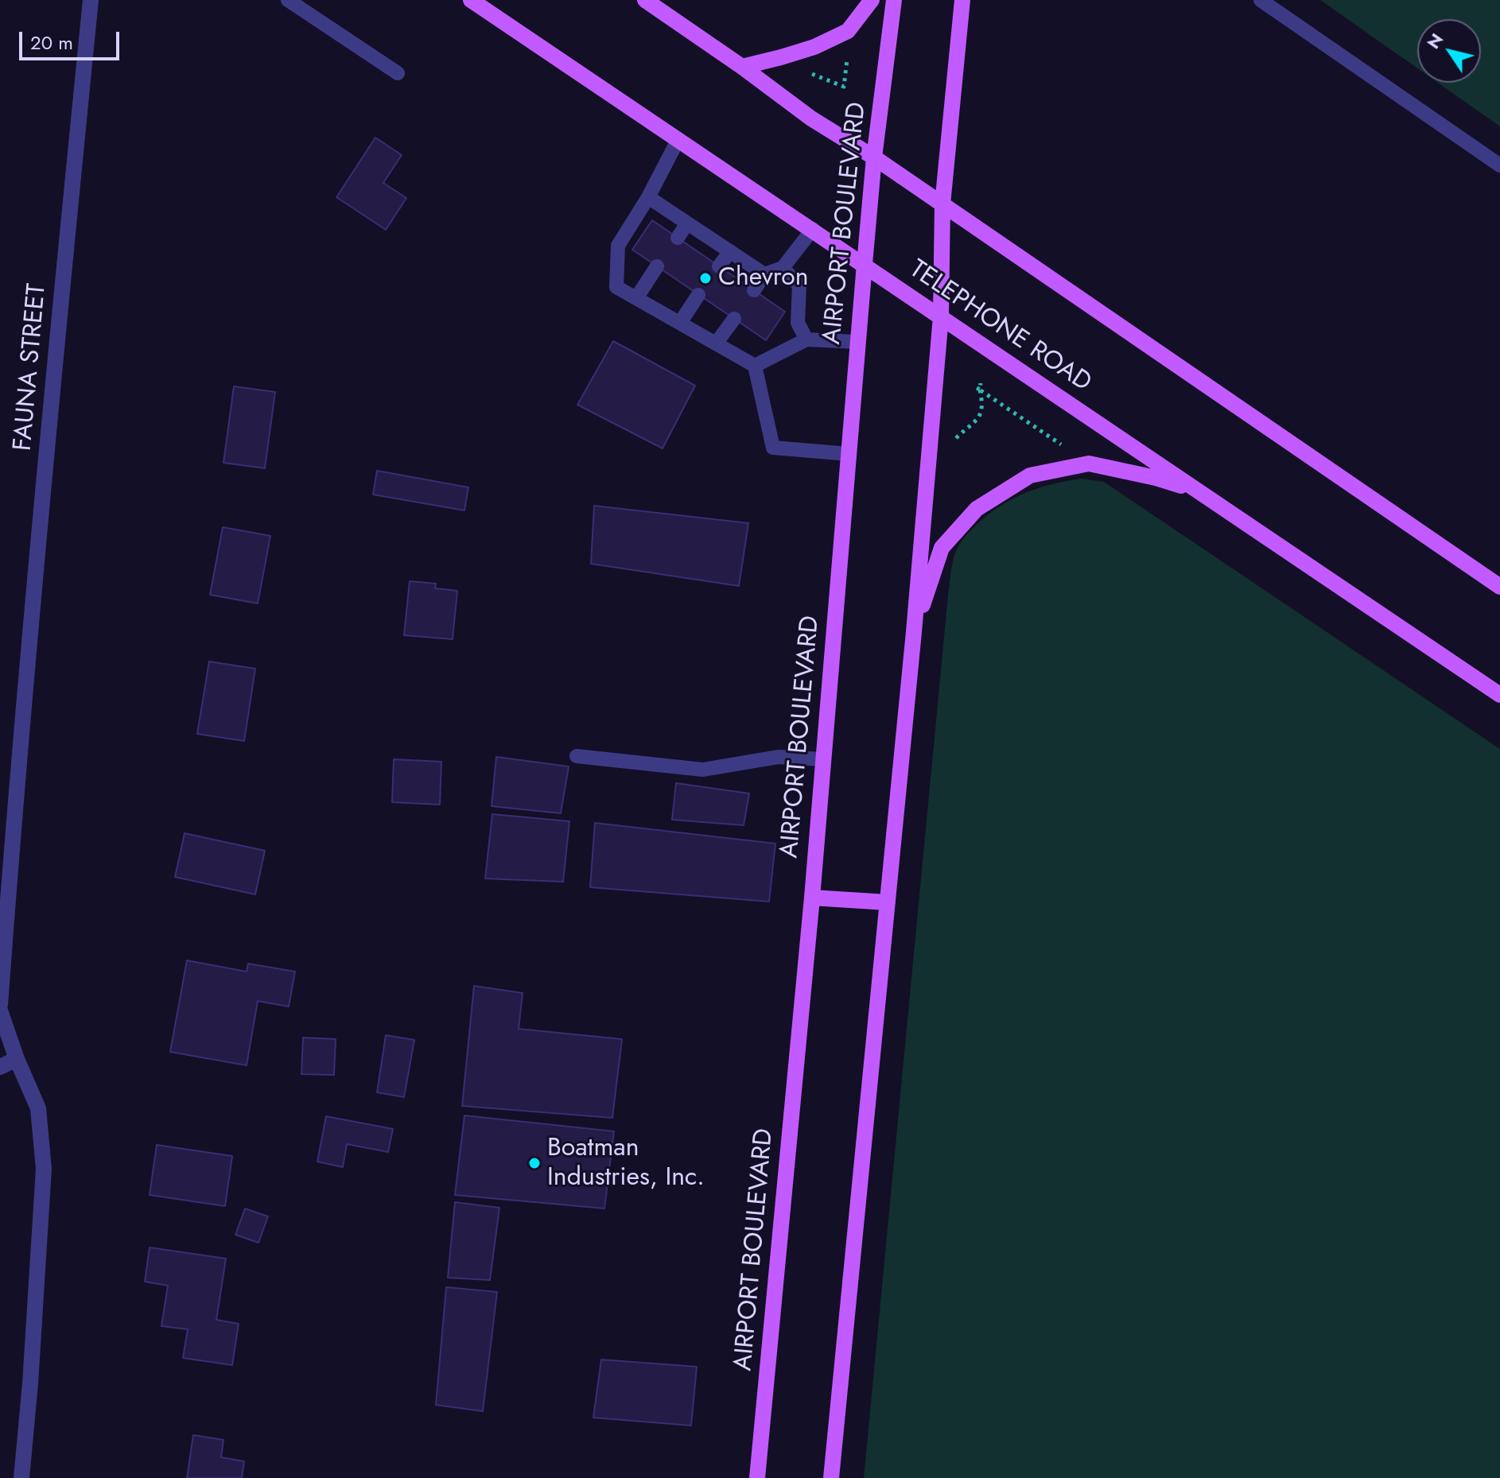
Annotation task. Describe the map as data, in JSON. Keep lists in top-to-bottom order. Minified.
{"streets":{"main road":["AIRPORT BOULEVARD","TELEPHONE ROAD"],"street":["FAUNA STREET"]},"crossings":[["AIRPORT BOULEVARD","TELEPHONE ROAD"]],"places":["Chevron","Boatman Industries, Inc."],"scale_bar":"20 m","north":"top left"}
